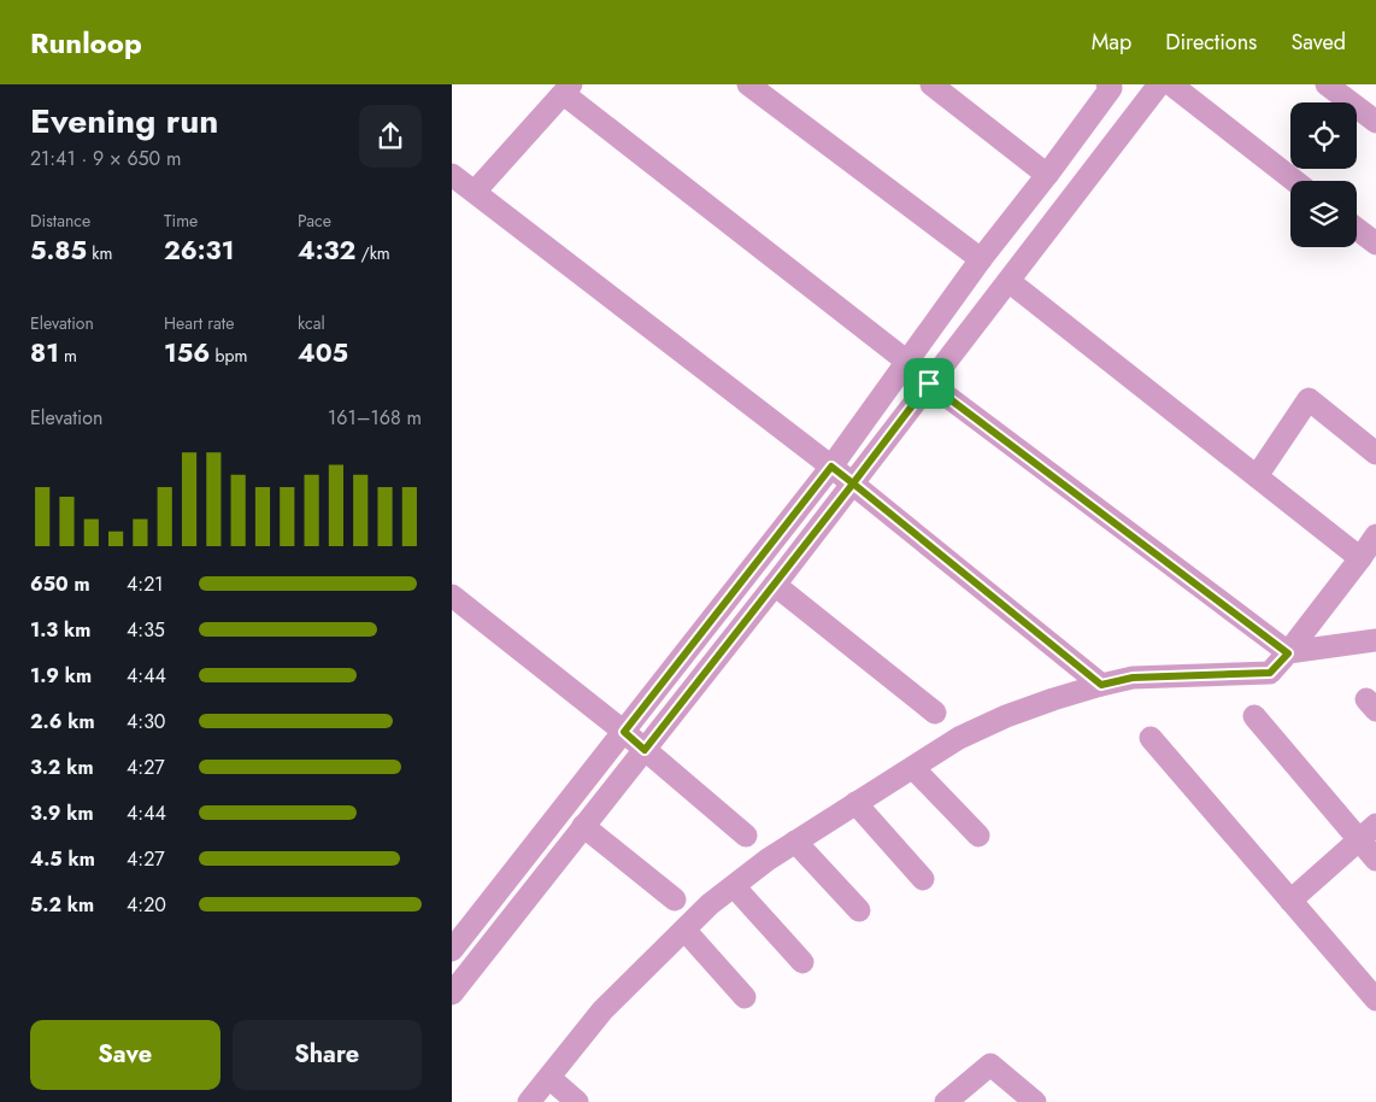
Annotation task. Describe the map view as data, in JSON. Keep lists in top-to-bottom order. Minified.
{"page":{"header":"Runloop","nav":["Map","Directions","Saved"],"heading":["Evening run","21:41 · 9 × 650 m"],"stats":[["Distance","5.85 km"],["Time","26:31"],["Pace","4:32 /km"],["Elevation","81 m"],["Heart rate","156 bpm"],["kcal","405"]],"chart":["Elevation","161–168 m"],"list":[{"name":"650 m","note":"4:21"},{"name":"1.3 km","note":"4:35"},{"name":"1.9 km","note":"4:44"},{"name":"2.6 km","note":"4:30"},{"name":"3.2 km","note":"4:27"},{"name":"3.9 km","note":"4:44"},{"name":"4.5 km","note":"4:27"},{"name":"5.2 km","note":"4:20"}],"buttons":["Save","Share"]}}
